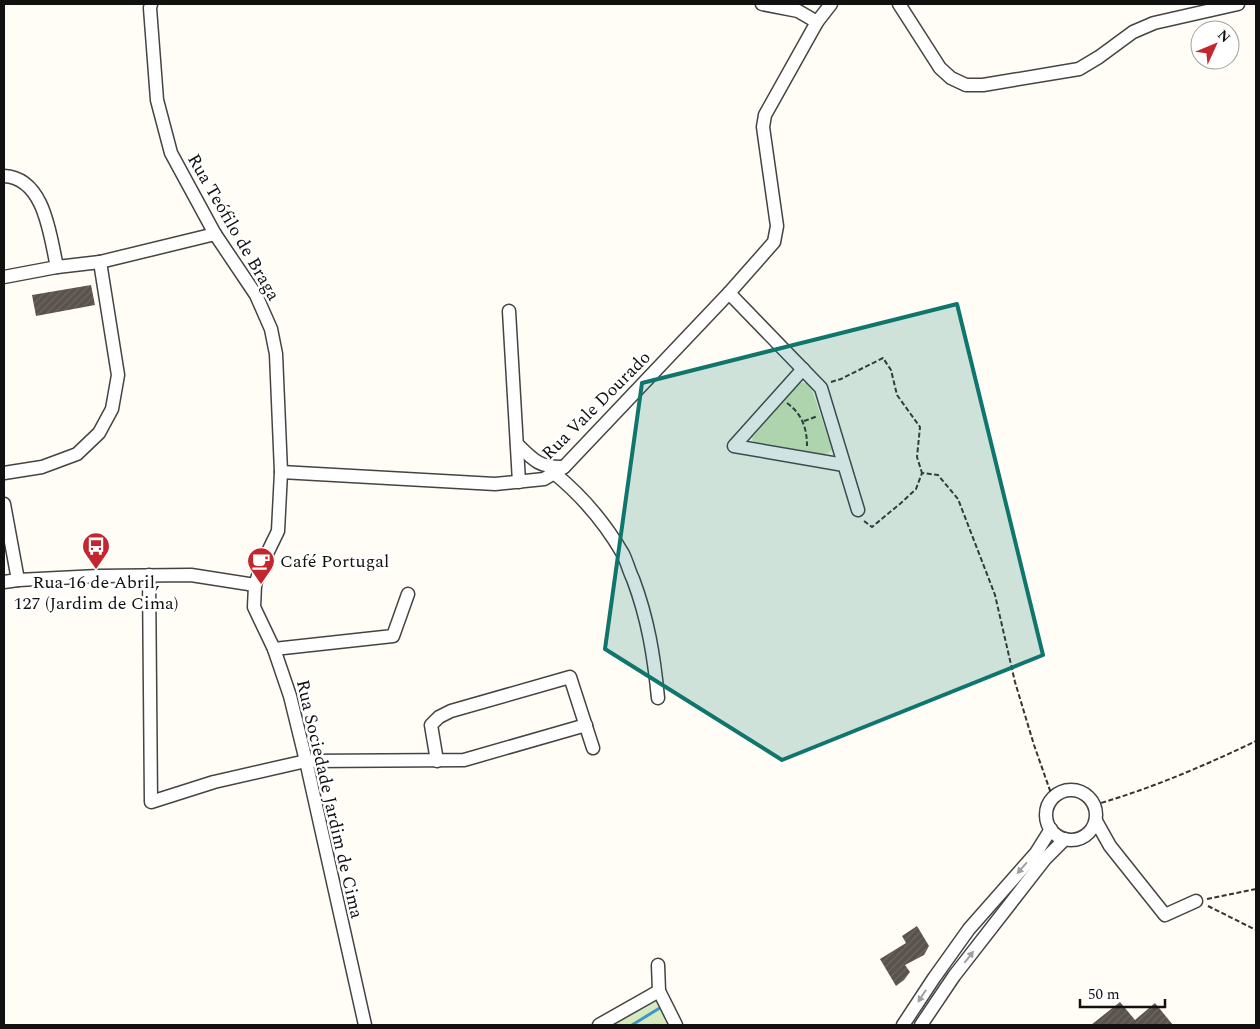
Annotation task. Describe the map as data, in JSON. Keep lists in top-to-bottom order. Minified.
{"streets":{"street":["Rua Teófilo de Braga","Rua Vale Dourado","Rua Sociedade Jardim de Cima"]},"crossings":[["Rua Teófilo de Braga","Rua Vale Dourado"],["Rua Teófilo de Braga","Rua Sociedade Jardim de Cima"]],"places":{"bus stop":["Rua 16 de Abril, 127 (Jardim de Cima)"],"cafe":["Café Portugal"]},"scale_bar":"50 m","north":"top right"}
